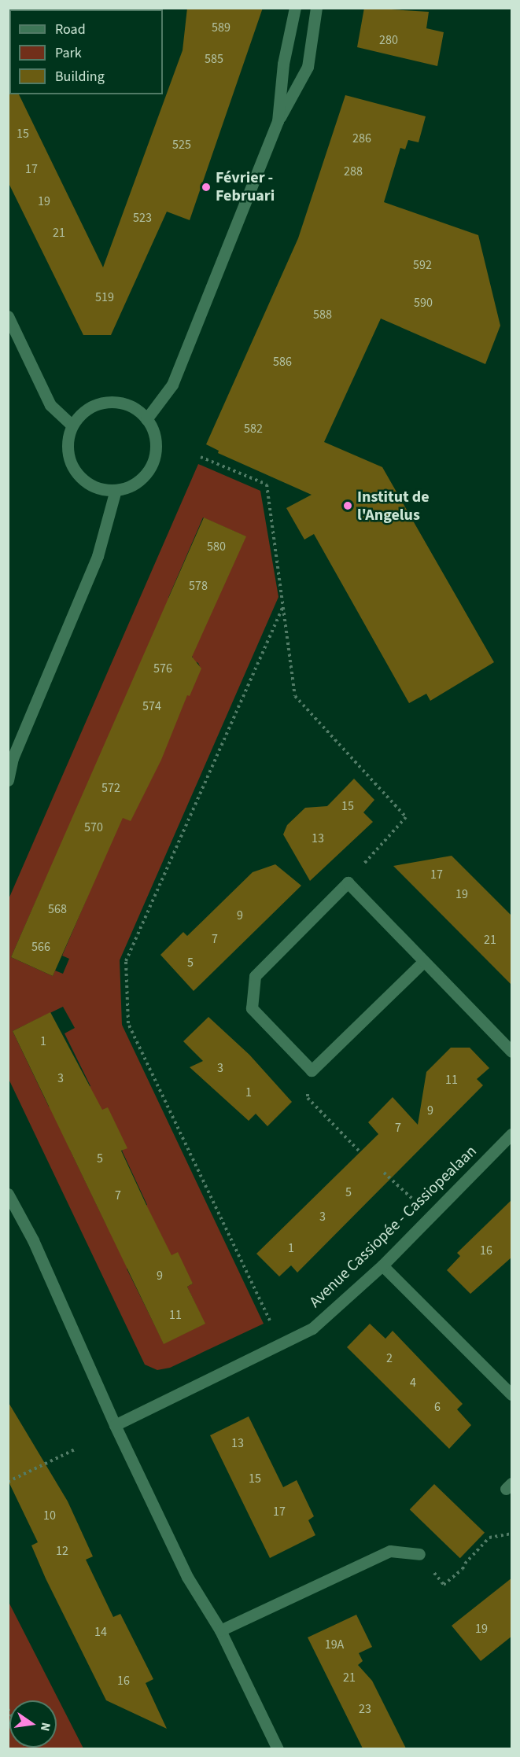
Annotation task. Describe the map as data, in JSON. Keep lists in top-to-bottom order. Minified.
{"streets":{"street":["Avenue Cassiopée - Cassiopealaan"]},"places":["Février - Februari","Institut de l'Angelus"],"house_numbers":["589","280","585","15","286","525","17","288","19","523","21","592","519","590","588","586","582","580","578","576","574","572","15","570","13","17","19","568","9","7","21","566","5","1","3","3","11","1","9","7","5","5","7","3","1","16","9","11","2","4","6","13","15","17","10","12","19","14","19A","21","16","23"],"legend":["Road","Park","Building"],"north":"right"}
